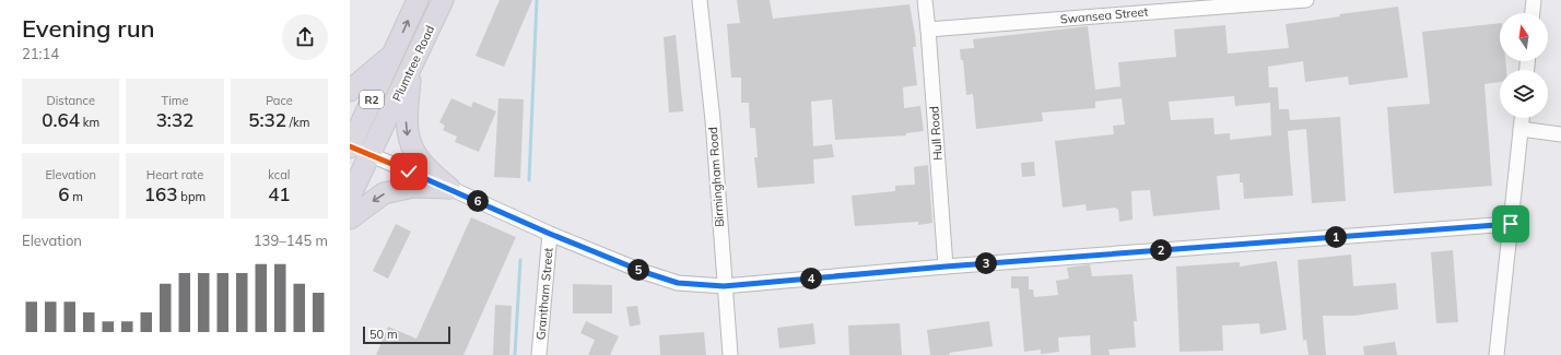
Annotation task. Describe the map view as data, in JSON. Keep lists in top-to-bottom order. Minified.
{"streets":{"highway":["Plumtree Road","R2"],"street":["Swansea Street","Hull Road","Birmingham Road","Grantham Street"]},"crossings":[["Swansea Street","Hull Road"]],"scale_bar":"50 m","north":"top","page":{"heading":["Evening run","21:14"],"stats":[["Distance","0.64 km"],["Time","3:32"],["Pace","5:32 /km"],["Elevation","6 m"],["Heart rate","163 bpm"],["kcal","41"]],"pins":["6","1","2","3","5","4"],"chart":["Elevation","139–145 m"],"scale":"50 m"}}
